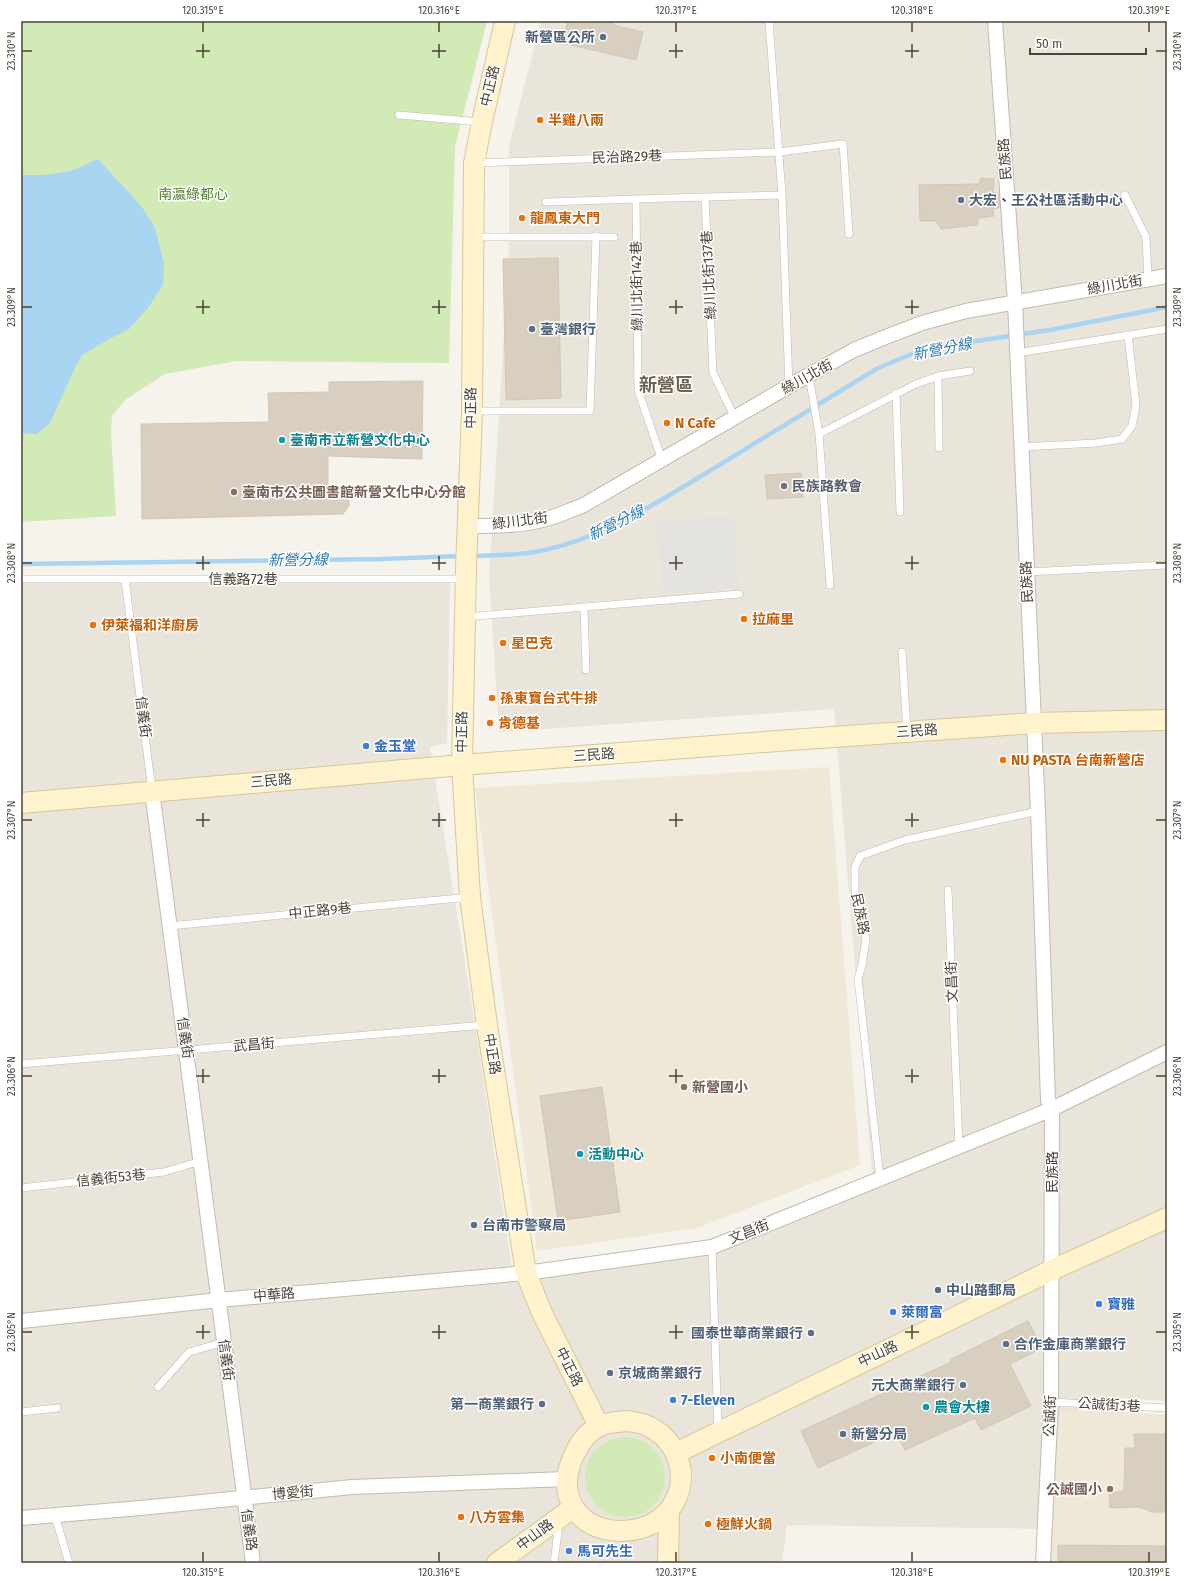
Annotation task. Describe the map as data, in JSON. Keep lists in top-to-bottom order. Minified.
{"streets":{"street":["中正路","民族路","綠川北街","信義街","三民路","文昌街","中華路","中山路","公誠街","博愛街","信義路"],"lane":["民治路29巷","綠川北街137巷","綠川北街142巷","信義路72巷","中正路9巷","武昌街","信義街53巷","公誠街3巷"]},"crossings":[["中正路","民治路29巷"],["中正路","綠川北街"],["中正路","信義路72巷"],["中正路","三民路"],["中正路","中正路9巷"],["中正路","文昌街"],["中正路","武昌街"],["中正路","中華路"],["中正路","中山路"],["中正路","博愛街"],["民族路","綠川北街"],["民族路","三民路"],["民族路","文昌街"],["民族路","中山路"],["民族路","公誠街"],["綠川北街137巷","綠川北街"],["綠川北街","綠川北街142巷"],["信義路72巷","信義街"],["信義街","三民路"],["信義街","中正路9巷"],["信義街","武昌街"],["信義街","信義街53巷"],["信義街","中華路"],["信義街","博愛街"],["信義街","信義路"],["文昌街","中華路"],["中山路","公誠街"],["中山路","博愛街"],["公誠街3巷","公誠街"],["博愛街","信義路"]],"districts":["新營區"],"water":["新營分線"],"parks":["南瀛綠都心"],"places":["新營區公所","半雞八兩","大宏、王公社區活動中心","龍鳳東大門","臺灣銀行","N Cafe","臺南市立新營文化中心","民族路教會","臺南市公共圖書館新營文化中心分館","拉麻里","伊萊福和洋廚房","星巴克","孫東寶台式牛排","肯德基","金玉堂","NU PASTA 台南新營店","新營國小","活動中心","台南市警察局","中山路郵局","寶雅","萊爾富","國泰世華商業銀行","合作金庫商業銀行","京城商業銀行","元大商業銀行","7-Eleven","第一商業銀行","農會大樓","新營分局","小南便當","公誠國小","八方雲集","極鮮火鍋","馬可先生"],"scale_bar":"50 m","coordinates":["120.315°E","120.316°E","120.317°E","120.318°E","120.319°E","23.310°N","23.309°N","23.308°N","23.307°N","23.306°N","23.305°N"]}
